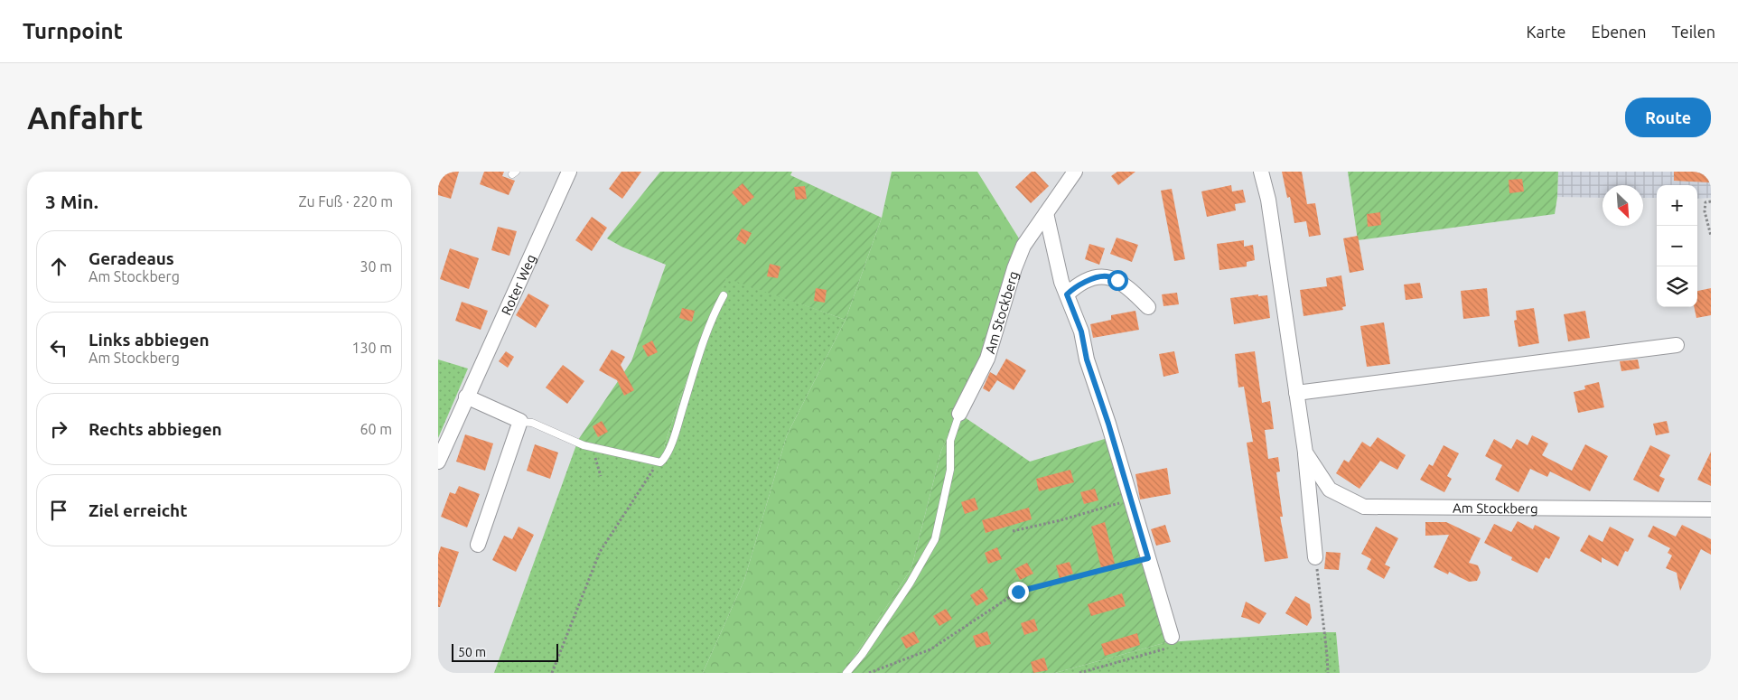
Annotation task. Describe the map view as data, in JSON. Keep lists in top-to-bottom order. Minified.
{"streets":{"street":["Roter Weg","Am Stockberg"]},"scale_bar":"50 m","north":"bottom right","page":{"header":"Turnpoint","nav":["Karte","Ebenen","Teilen"],"buttons":"Route","title":"Anfahrt","heading":["3 Min.","Zu Fuß · 220 m"],"map_buttons":["+","−"],"list":[["Geradeaus","Am Stockberg","30 m"],["Links abbiegen","Am Stockberg","130 m"],["Rechts abbiegen","60 m"],"Ziel erreicht"],"scale":"50 m"}}
